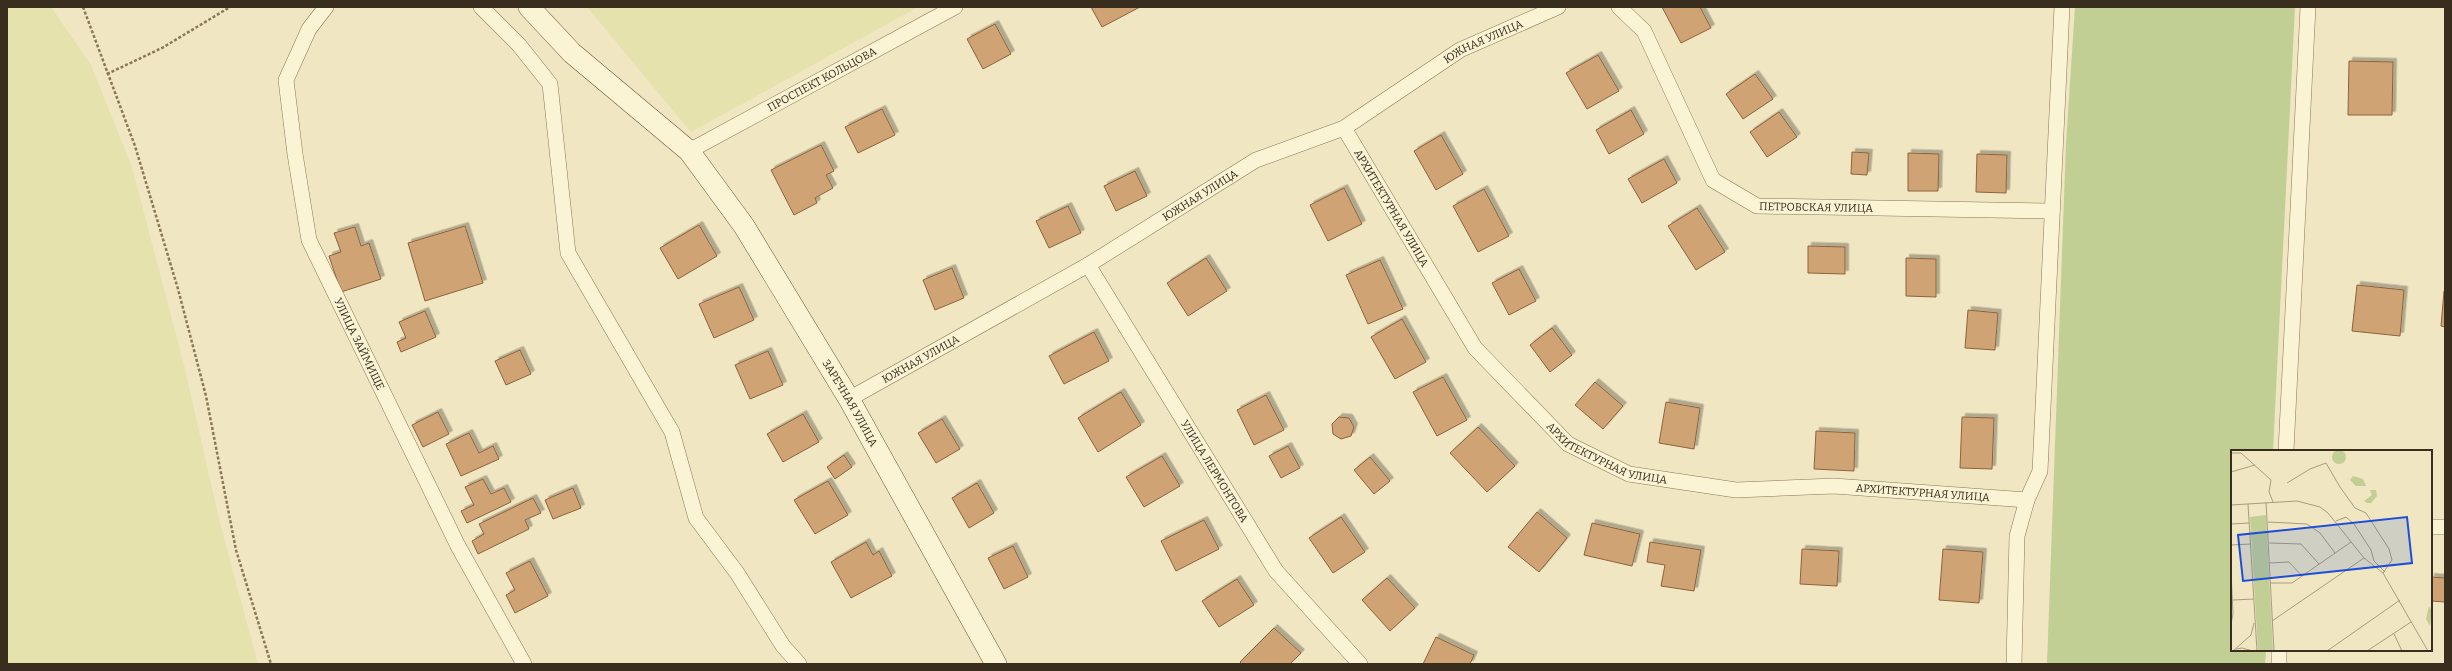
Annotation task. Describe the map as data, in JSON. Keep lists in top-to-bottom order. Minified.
{"streets":{"street":["ЮЖНАЯ УЛИЦА","ПРОСПЕКТ КОЛЬЦОВА","ПЕТРОВСКАЯ УЛИЦА","АРХИТЕКТУРНАЯ УЛИЦА","УЛИЦА ЗАЙМИЩЕ","ЗАРЕЧНАЯ УЛИЦА","УЛИЦА ЛЕРМОНТОВА"]},"crossings":[["ЮЖНАЯ УЛИЦА","АРХИТЕКТУРНАЯ УЛИЦА"],["ЮЖНАЯ УЛИЦА","ЗАРЕЧНАЯ УЛИЦА"],["ЮЖНАЯ УЛИЦА","УЛИЦА ЛЕРМОНТОВА"],["ПРОСПЕКТ КОЛЬЦОВА","ЗАРЕЧНАЯ УЛИЦА"]]}
